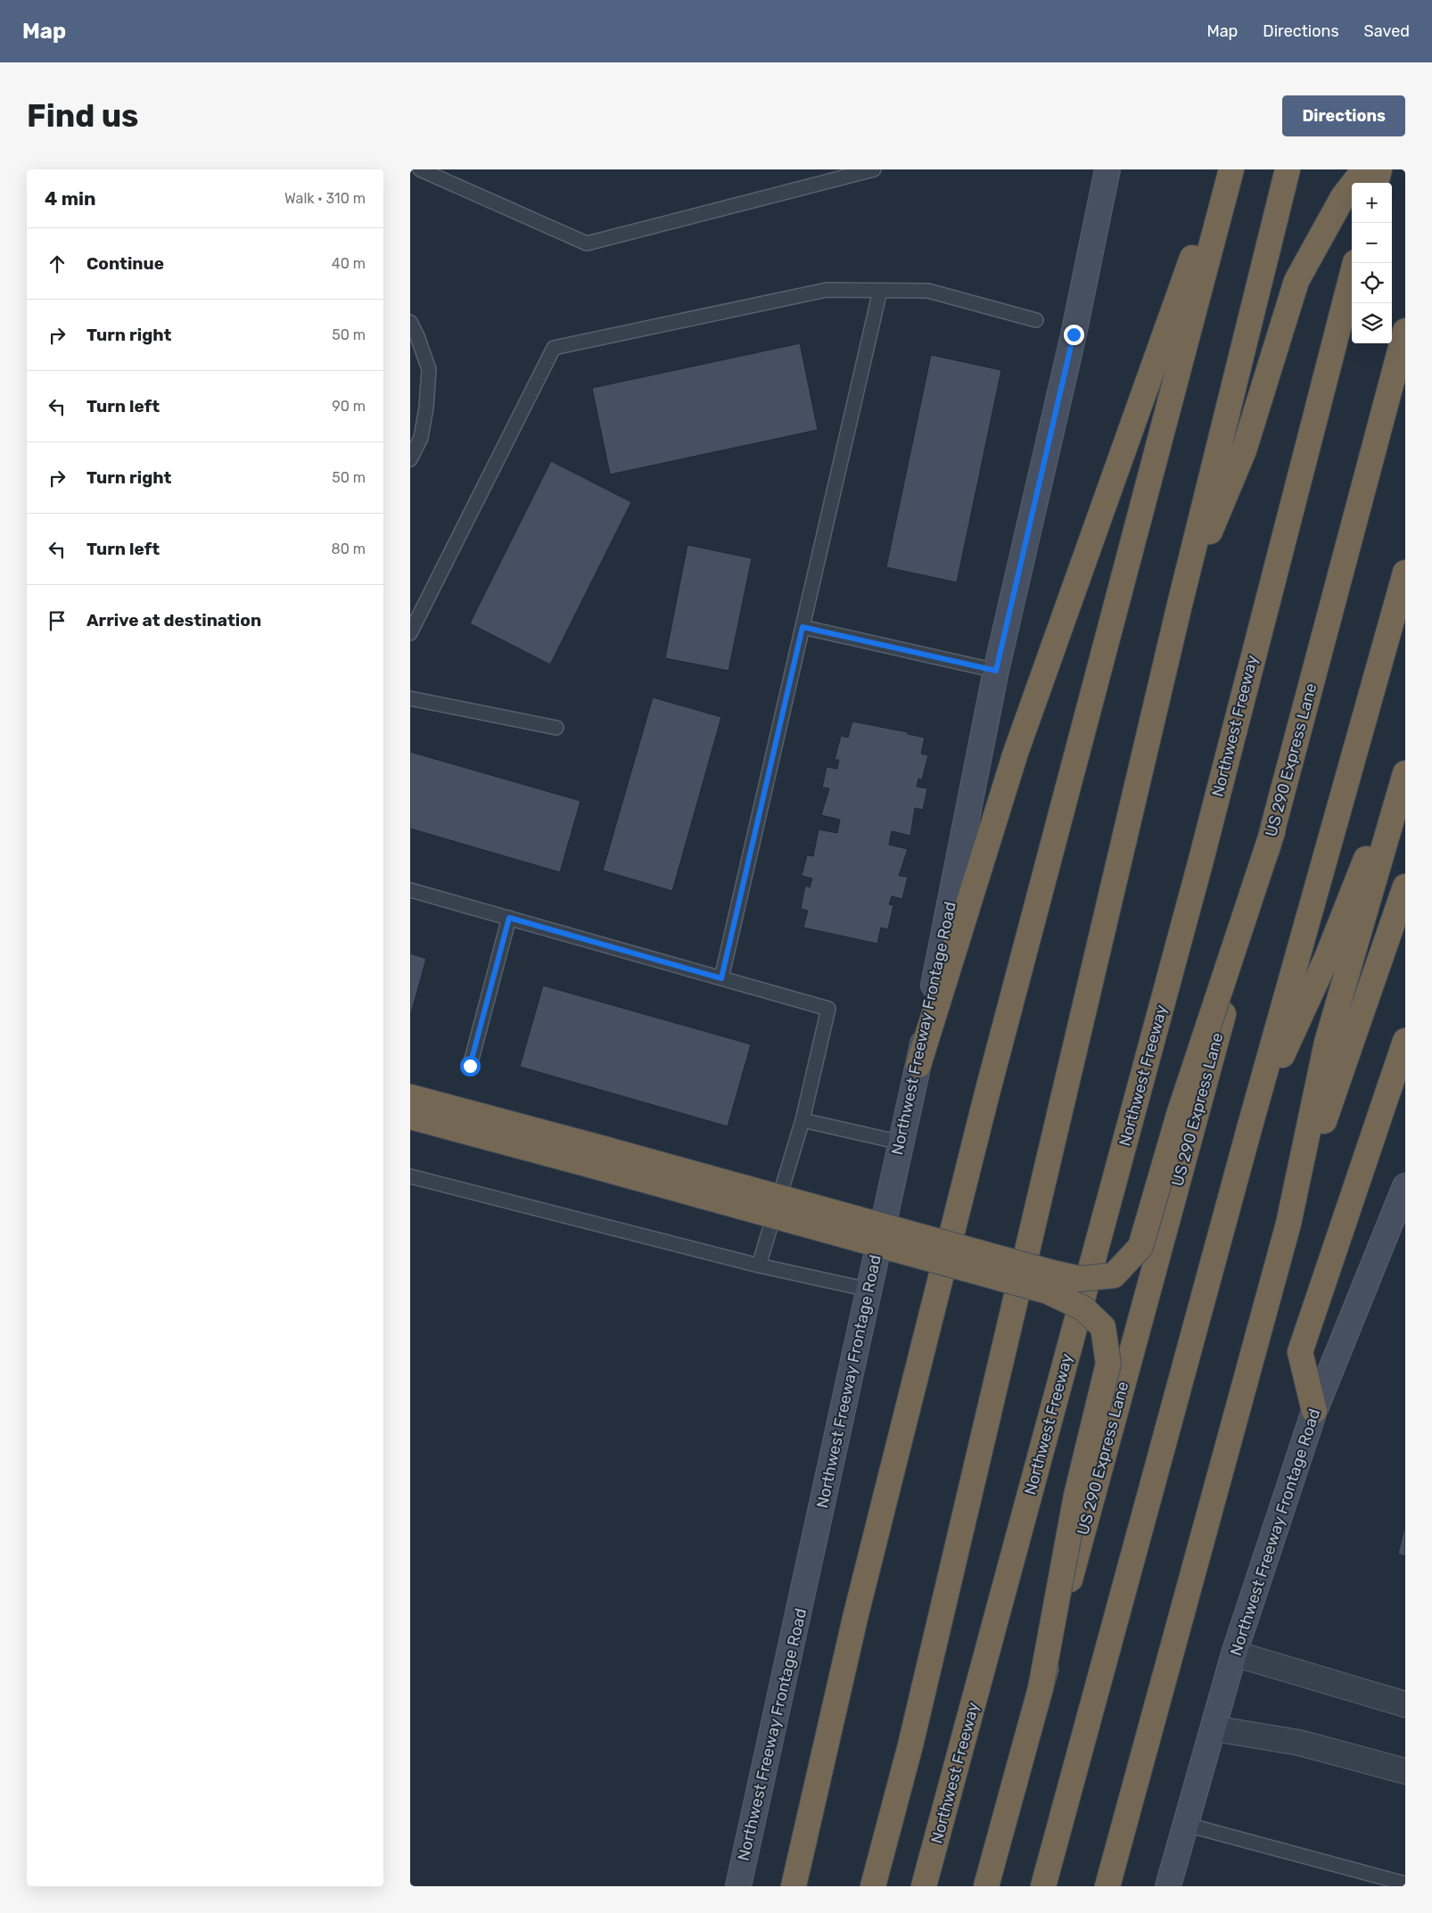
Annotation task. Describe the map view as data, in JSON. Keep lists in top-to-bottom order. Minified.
{"streets":{"highway":["Northwest Freeway","US 290 Express Lane"],"main road":["Northwest Freeway Frontage Road"]},"page":{"header":"Map","nav":["Map","Directions","Saved"],"buttons":"Directions","title":"Find us","heading":["4 min","Walk · 310 m"],"map_buttons":["+","−"],"list":[["Continue","40 m"],["Turn right","50 m"],["Turn left","90 m"],["Turn right","50 m"],["Turn left","80 m"],"Arrive at destination"]}}
